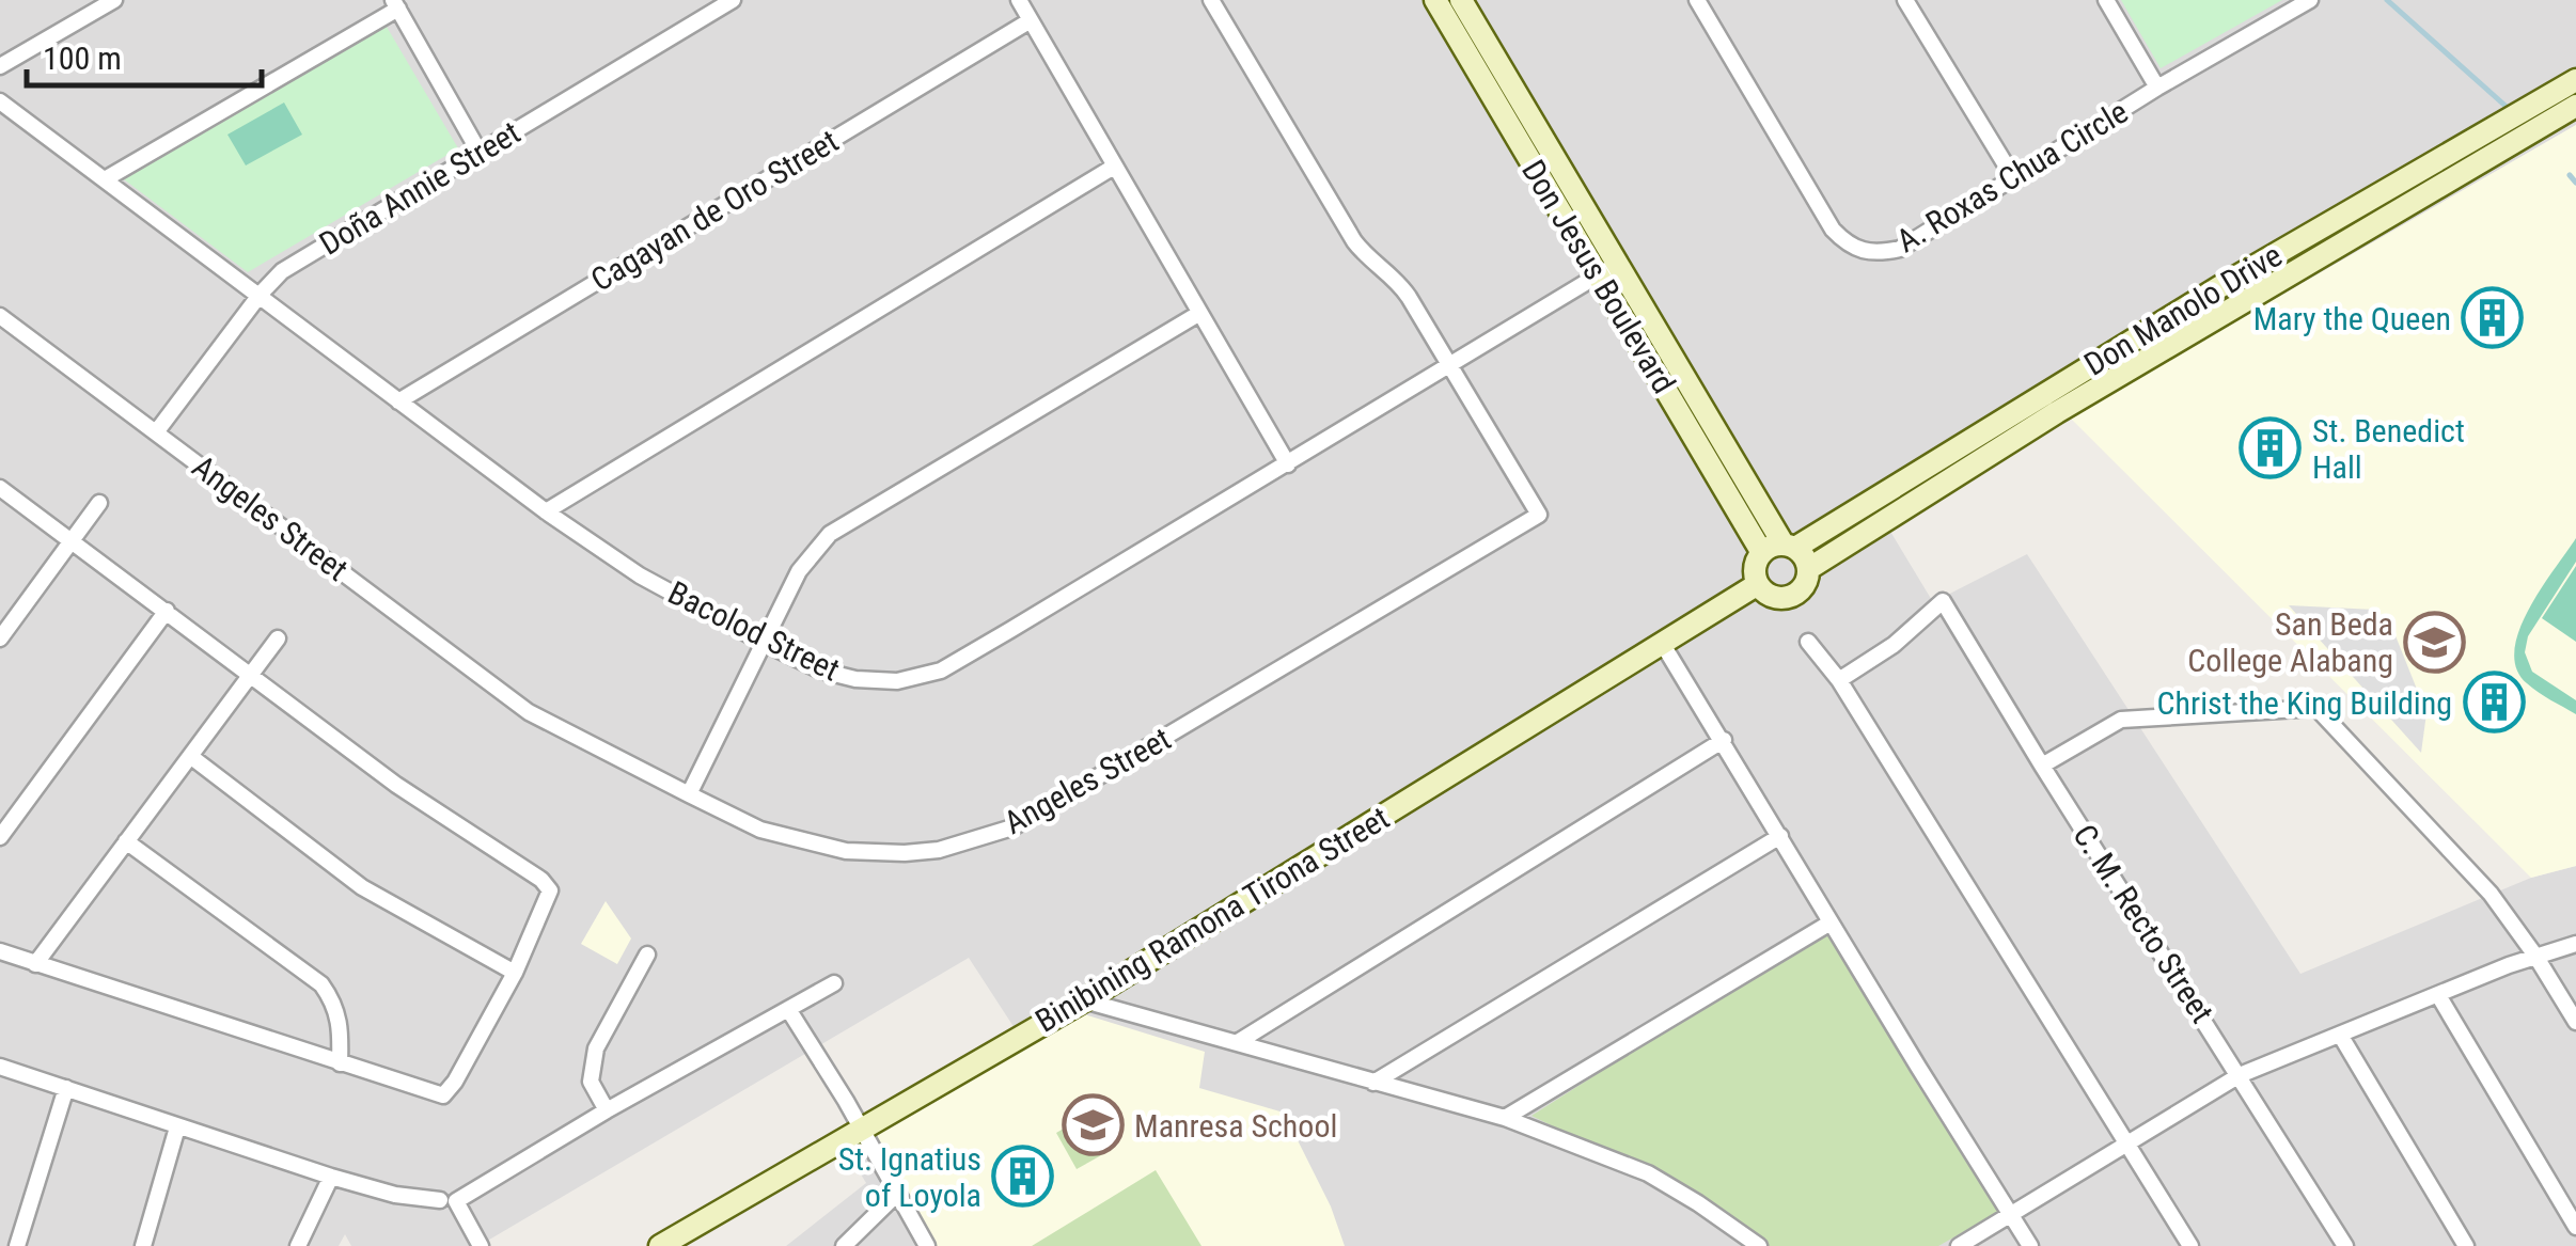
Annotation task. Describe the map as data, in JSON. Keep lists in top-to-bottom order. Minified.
{"streets":{"street":["A. Roxas Chua Circle","Doña Annie Street","Cagayan de Oro Street","Don Jesus Boulevard","Don Manolo Drive","Angeles Street","Bacolod Street","Binibining Ramona Tirona Street","C. M. Recto Street"]},"crossings":[["Doña Annie Street","Angeles Street"],["Doña Annie Street","Bacolod Street"],["Cagayan de Oro Street","Bacolod Street"],["Don Jesus Boulevard","Don Manolo Drive"],["Don Jesus Boulevard","Bacolod Street"],["Don Jesus Boulevard","Binibining Ramona Tirona Street"],["Don Manolo Drive","Binibining Ramona Tirona Street"],["Angeles Street","Bacolod Street"]],"places":{"building":["Mary the Queen","St. Benedict Hall","Christ the King Building","St. Ignatius of Loyola"],"school or university":["San Beda College Alabang","Manresa School"]},"scale_bar":"100 m"}
